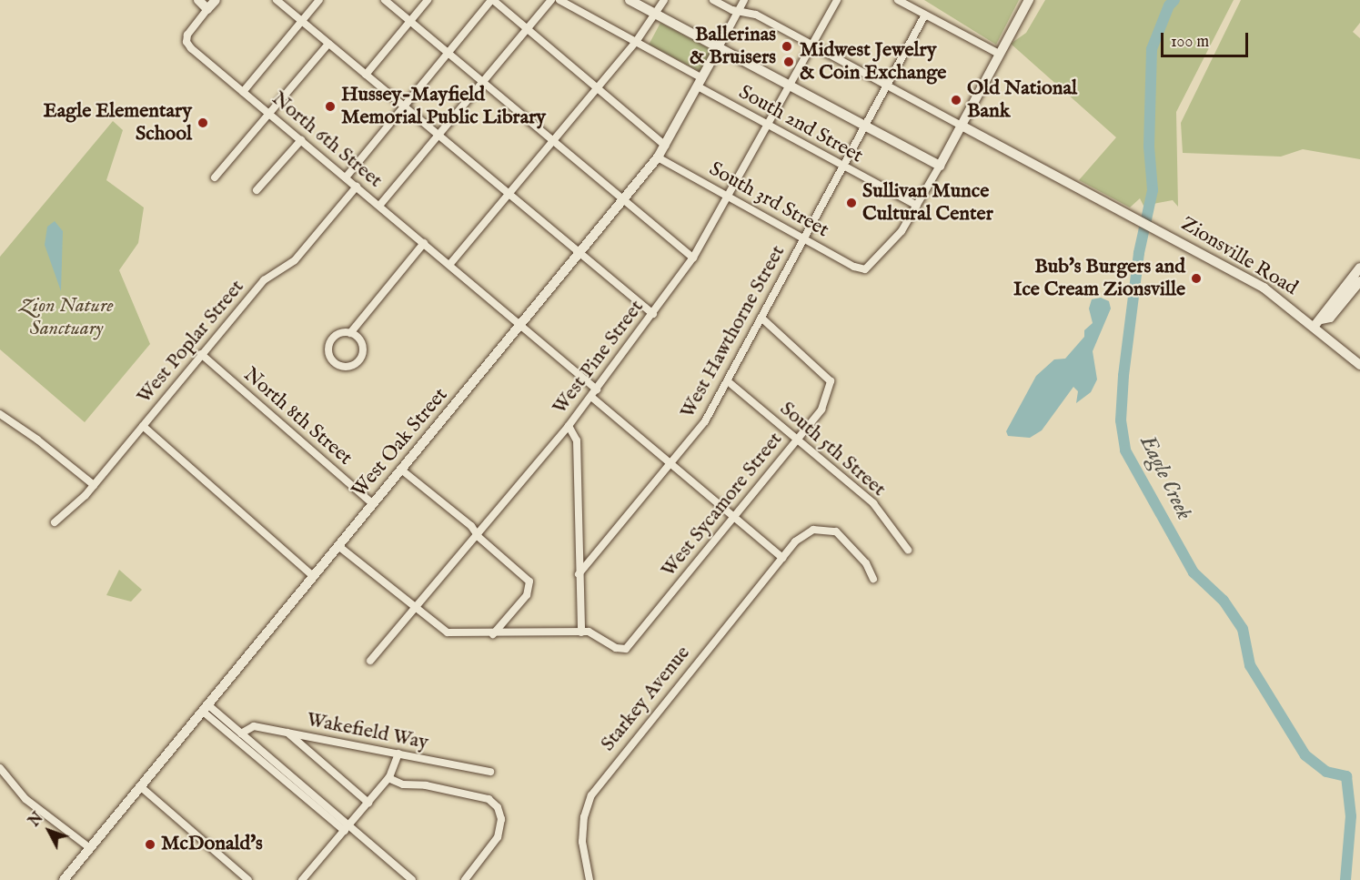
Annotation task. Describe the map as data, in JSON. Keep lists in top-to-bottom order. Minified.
{"streets":{"main road":["Zionsville Road","West Oak Street"],"street":["South 2nd Street","North 6th Street","South 3rd Street","West Hawthorne Street","West Poplar Street","West Pine Street","North 8th Street","South 5th Street","West Sycamore Street","Starkey Avenue","Wakefield Way"]},"crossings":[["South 2nd Street","South 3rd Street"],["South 2nd Street","West Hawthorne Street"],["South 2nd Street","West Pine Street"],["South 2nd Street","West Oak Street"],["North 6th Street","West Poplar Street"],["North 6th Street","West Pine Street"],["North 6th Street","West Oak Street"],["South 3rd Street","West Hawthorne Street"],["South 3rd Street","West Pine Street"],["South 3rd Street","West Oak Street"],["West Hawthorne Street","South 5th Street"],["West Hawthorne Street","West Sycamore Street"],["West Poplar Street","North 8th Street"],["North 8th Street","West Oak Street"],["South 5th Street","West Sycamore Street"]],"water":["Eagle Creek"],"parks":["Zion Nature Sanctuary"],"places":["Ballerinas & Bruisers","Midwest Jewelry & Coin Exchange","Old National Bank","Hussey-Mayfield Memorial Public Library","Eagle Elementary School","Sullivan Munce Cultural Center","Bub's Burgers and Ice Cream Zionsville","McDonald's"],"scale_bar":"100 m","north":"top left"}
